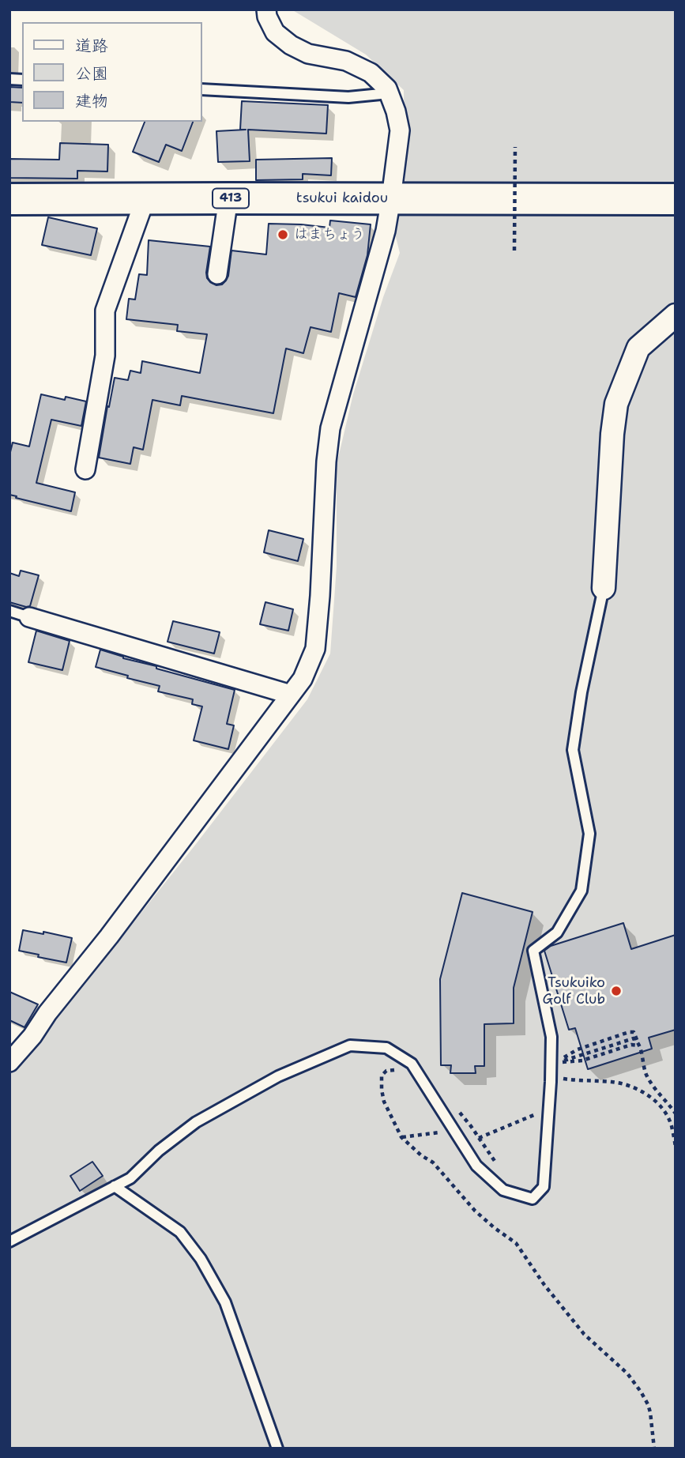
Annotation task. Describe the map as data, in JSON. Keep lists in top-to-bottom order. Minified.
{"streets":{"highway":["413","tsukui kaidou"]},"places":["はまちょう","Tsukuiko Golf Club"],"legend":["道路","公園","建物"]}
